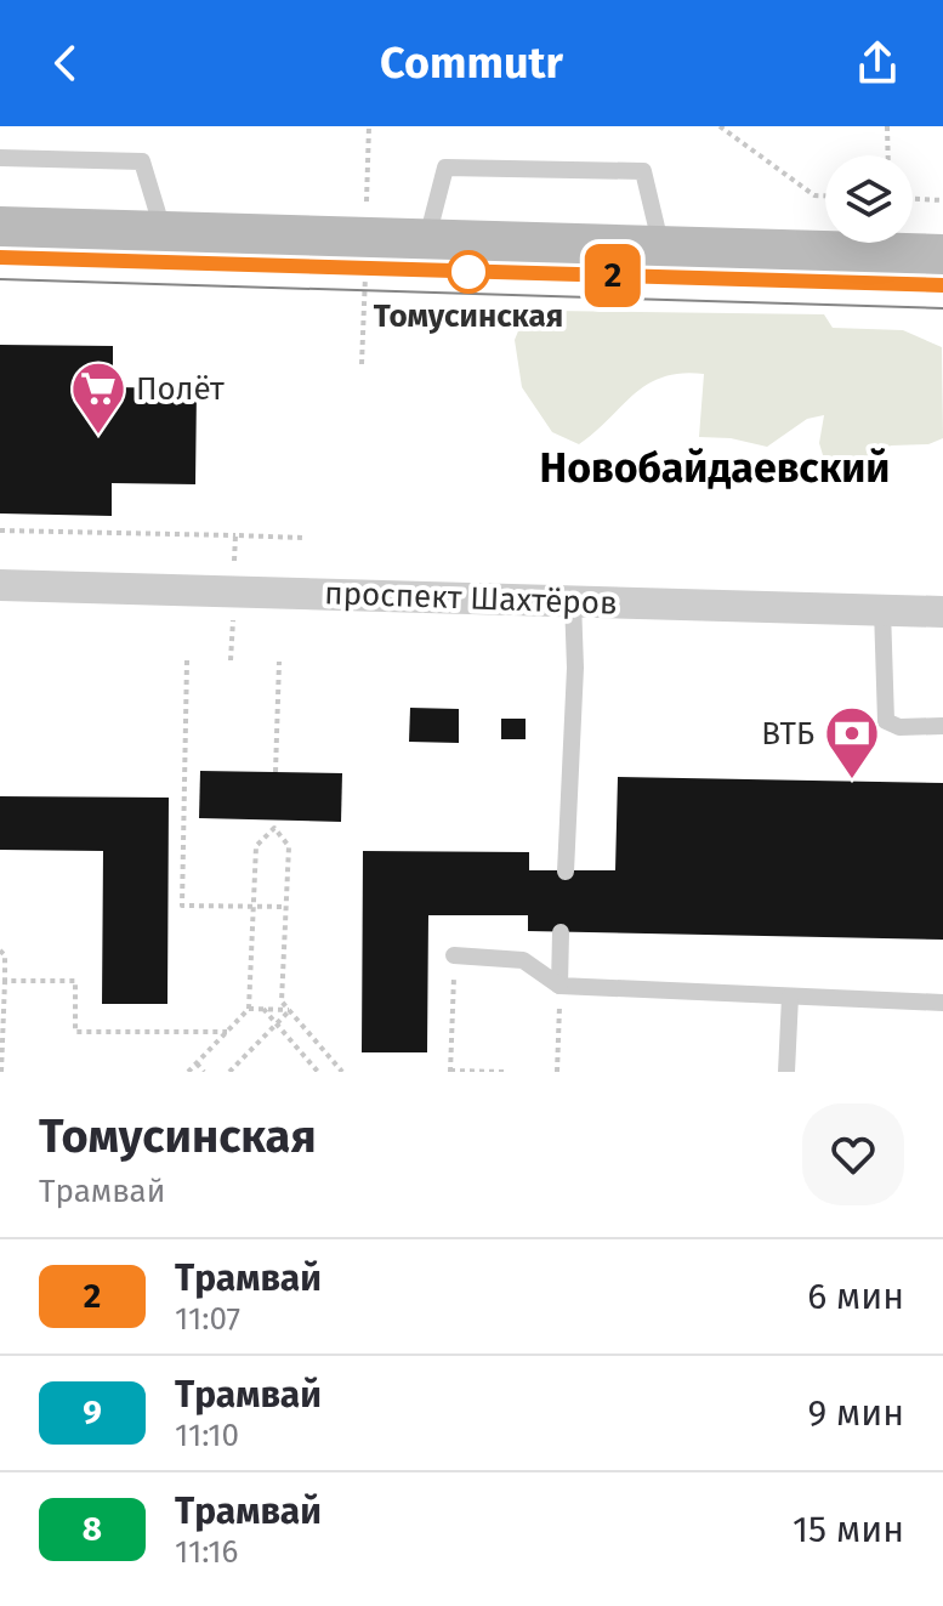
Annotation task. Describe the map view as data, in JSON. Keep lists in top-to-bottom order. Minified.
{"streets":{"street":["проспект Шахтёров"]},"districts":["Новобайдаевский"],"places":{"other":["Томусинская"],"supermarket":["Полёт"],"bank":["ВТБ"]},"lines":["tram line 2"],"page":{"header":"Commutr","on_map":"2","heading":["Томусинская","Трамвай"],"list":[{"mark":"2","name":"Трамвай","note":"11:07","value":"6 мин"},{"mark":"9","name":"Трамвай","note":"11:10","value":"9 мин"},{"mark":"8","name":"Трамвай","note":"11:16","value":"15 мин"}]}}
